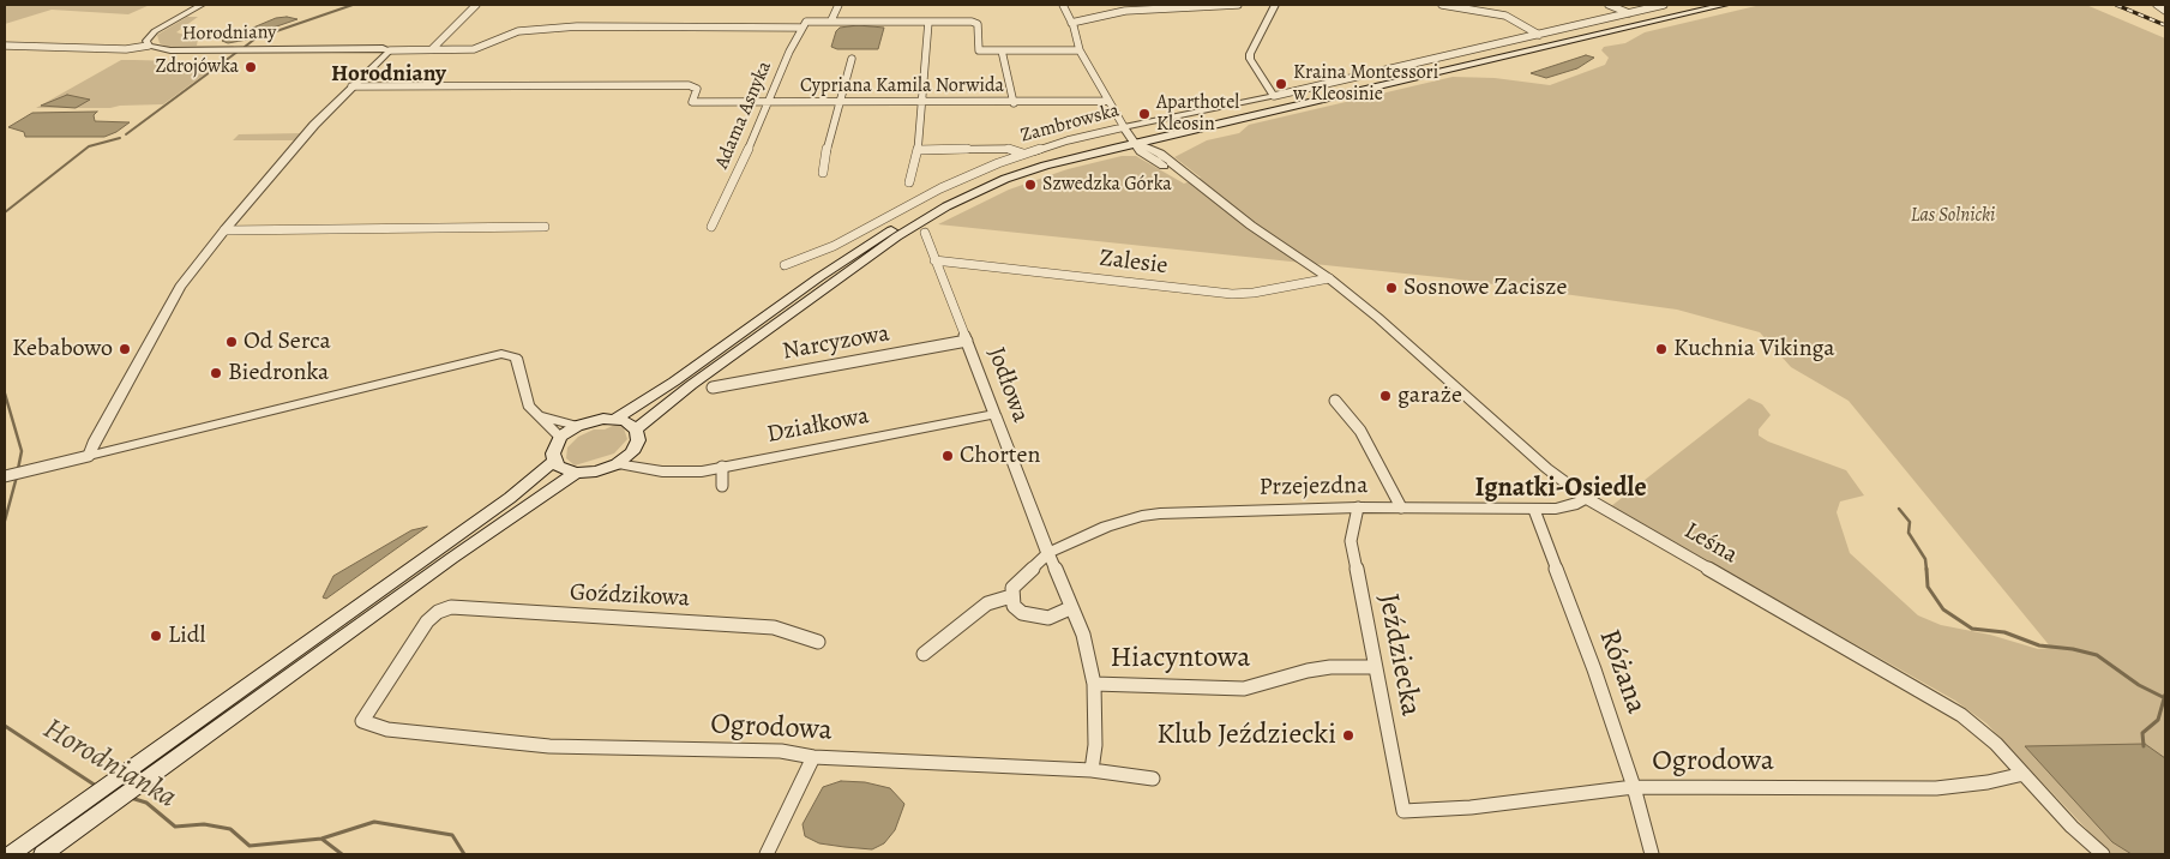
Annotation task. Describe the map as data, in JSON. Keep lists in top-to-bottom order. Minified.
{"streets":{"main road":["Zambrowska"],"street":["Horodniany","Cypriana Kamila Norwida","Adama Asnyka","Zalesie","Narcyzowa","Jodłowa","Działkowa","Przejezdna","Leśna","Goździkowa","Jeździecka","Hiacyntowa","Różana","Ogrodowa"]},"crossings":[["Cypriana Kamila Norwida","Adama Asnyka"],["Zambrowska","Jodłowa"],["Zambrowska","Działkowa"],["Zambrowska","Leśna"],["Zalesie","Jodłowa"],["Zalesie","Leśna"],["Narcyzowa","Jodłowa"],["Jodłowa","Działkowa"],["Jodłowa","Przejezdna"],["Jodłowa","Hiacyntowa"],["Przejezdna","Leśna"],["Przejezdna","Jeździecka"],["Przejezdna","Różana"],["Leśna","Ogrodowa"],["Goździkowa","Ogrodowa"],["Jeździecka","Hiacyntowa"],["Jeździecka","Ogrodowa"],["Różana","Ogrodowa"]],"districts":["Horodniany","Ignatki-Osiedle"],"water":["Horodnianka"],"parks":["Las Solnicki"],"places":["Zdrojówka","Kraina Montessori w Kleosinie","Aparthotel Kleosin","Szwedzka Górka","Sosnowe Zacisze","Od Serca","Kebabowo","Kuchnia Vikinga","Biedronka","garaże","Chorten","Lidl","Klub Jeździecki"]}
